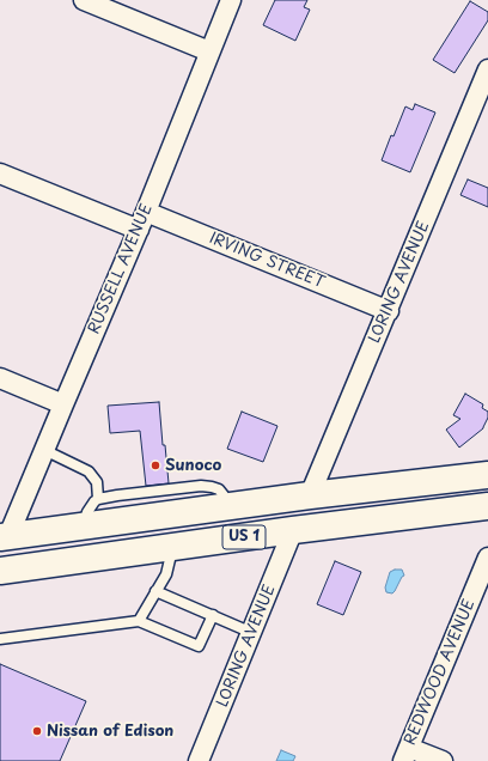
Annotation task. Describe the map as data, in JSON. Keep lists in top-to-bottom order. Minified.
{"streets":{"highway":["US 1"],"street":["IRVING STREET","RUSSELL AVENUE","LORING AVENUE","REDWOOD AVENUE"]},"crossings":[["IRVING STREET","RUSSELL AVENUE"],["IRVING STREET","LORING AVENUE"],["RUSSELL AVENUE","US 1"],["LORING AVENUE","US 1"]],"places":["Sunoco","Nissan of Edison"]}
